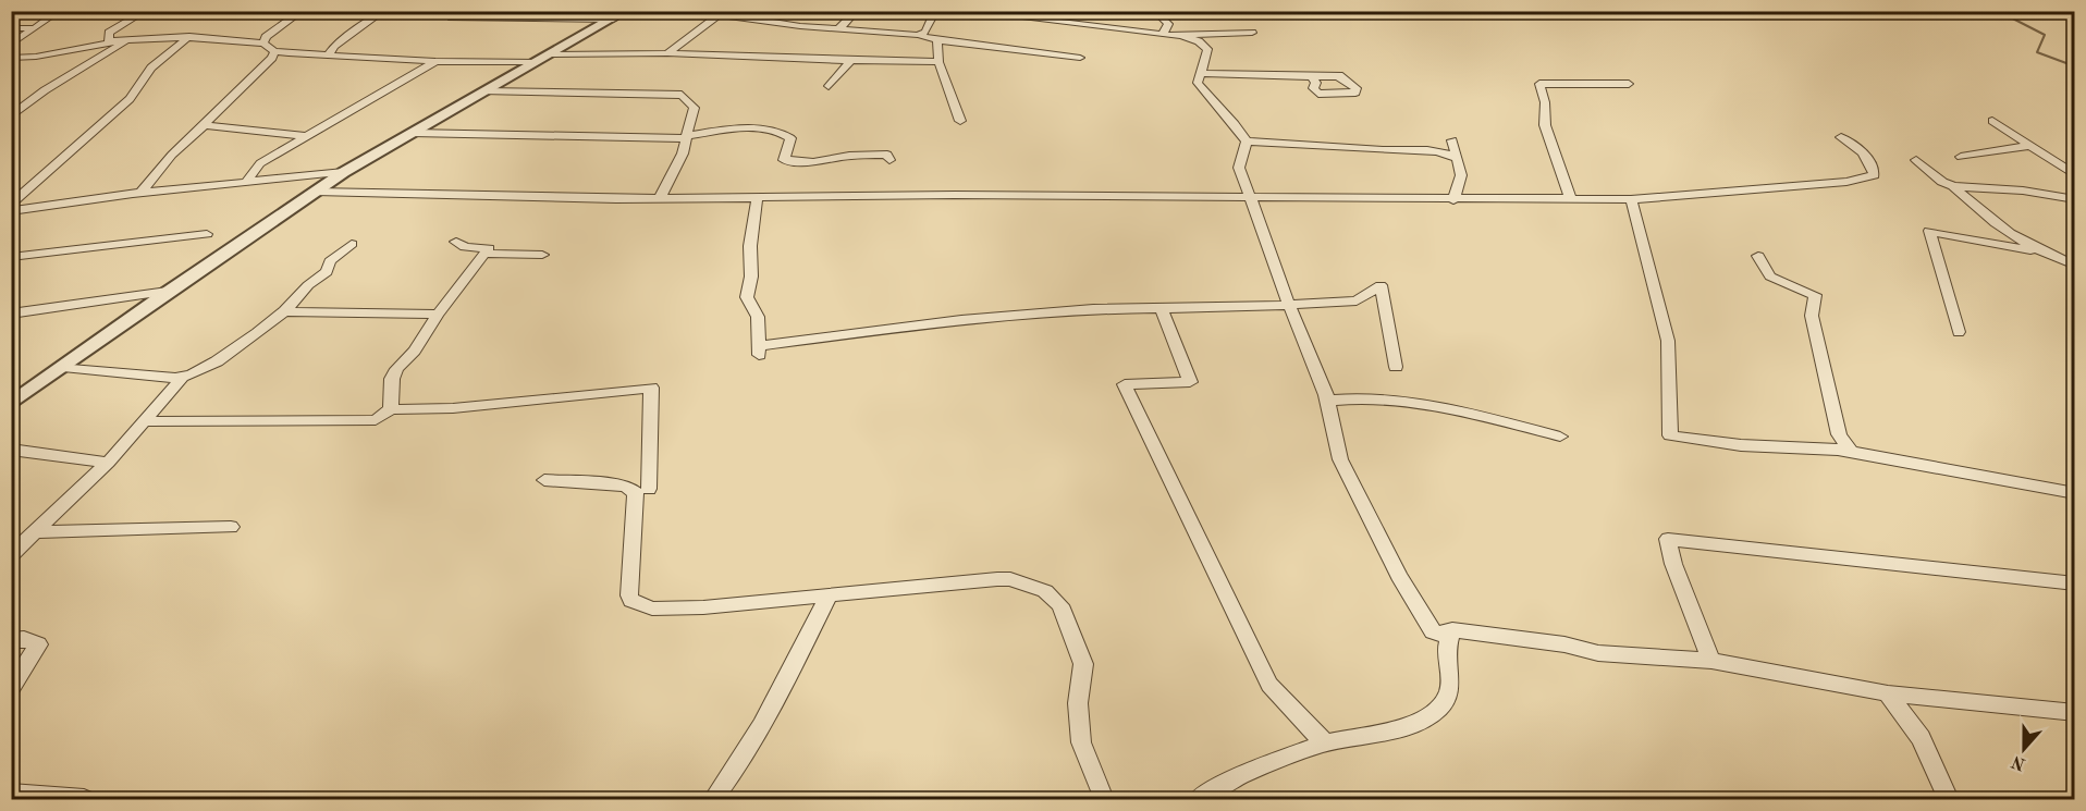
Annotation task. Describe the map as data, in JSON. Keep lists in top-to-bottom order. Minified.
{"north":"bottom"}
